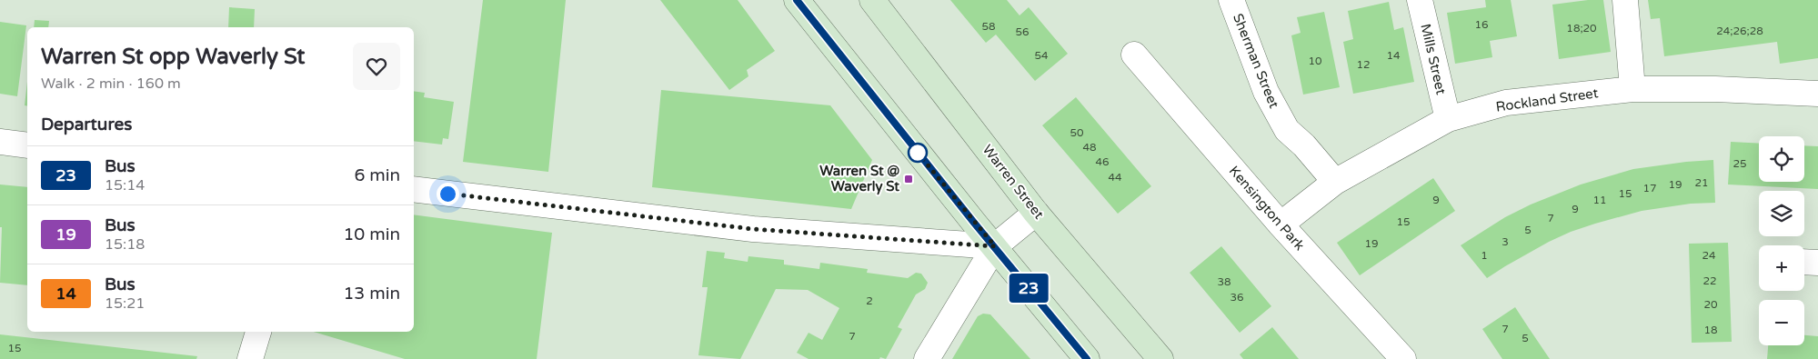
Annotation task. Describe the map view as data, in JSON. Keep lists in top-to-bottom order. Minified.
{"streets":{"main road":["Warren Street"],"street":["Mills Street","Sherman Street","Rockland Street","Kensington Park"]},"crossings":[["Mills Street","Rockland Street"],["Sherman Street","Rockland Street"],["Rockland Street","Kensington Park"]],"places":{"transit":["Warren St @ Waverly St"]},"lines":["bus line 23"],"house_numbers":["16","58","18;20","24;26;28","56","54","14","10","12","50","48","46","25","44","21","19","17","15","9","11","9","7","15","5","3","19","1","24","22","38","36","2","20","7","18","7","5","15"],"page":{"on_map":"23","heading":[["Warren St opp Waverly St","Walk · 2 min · 160 m"],"Departures"],"map_buttons":["+","−"],"list":[{"mark":"23","name":"Bus","note":"15:14","value":"6 min"},{"mark":"19","name":"Bus","note":"15:18","value":"10 min"},{"mark":"14","name":"Bus","note":"15:21","value":"13 min"}]}}
